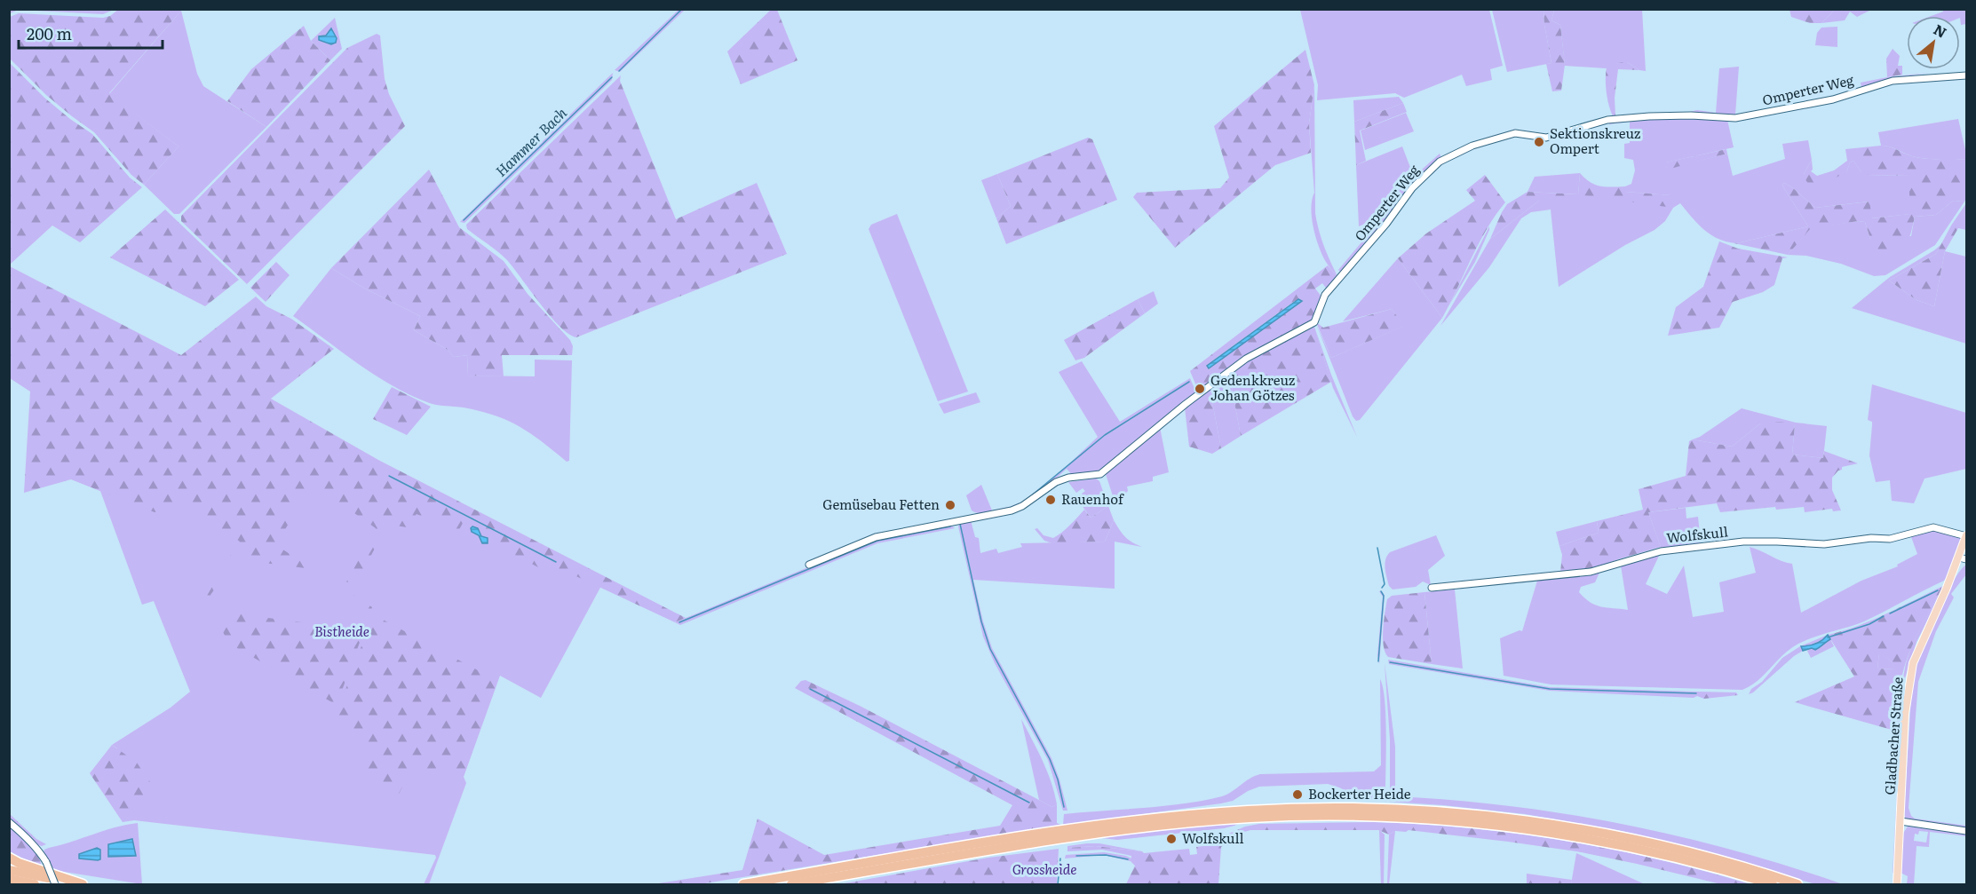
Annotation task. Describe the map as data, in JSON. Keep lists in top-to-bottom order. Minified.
{"streets":{"main road":["Gladbacher Straße"],"street":["Omperter Weg","Wolfskull"]},"crossings":[["Wolfskull","Gladbacher Straße"]],"water":["Hammer Bach"],"parks":["Bistheide","Grossheide"],"places":["Sektionskreuz Ompert","Gedenkkreuz Johan Götzes","Rauenhof","Gemüsebau Fetten","Bockerter Heide","Wolfskull"],"scale_bar":"200 m","north":"top right"}
